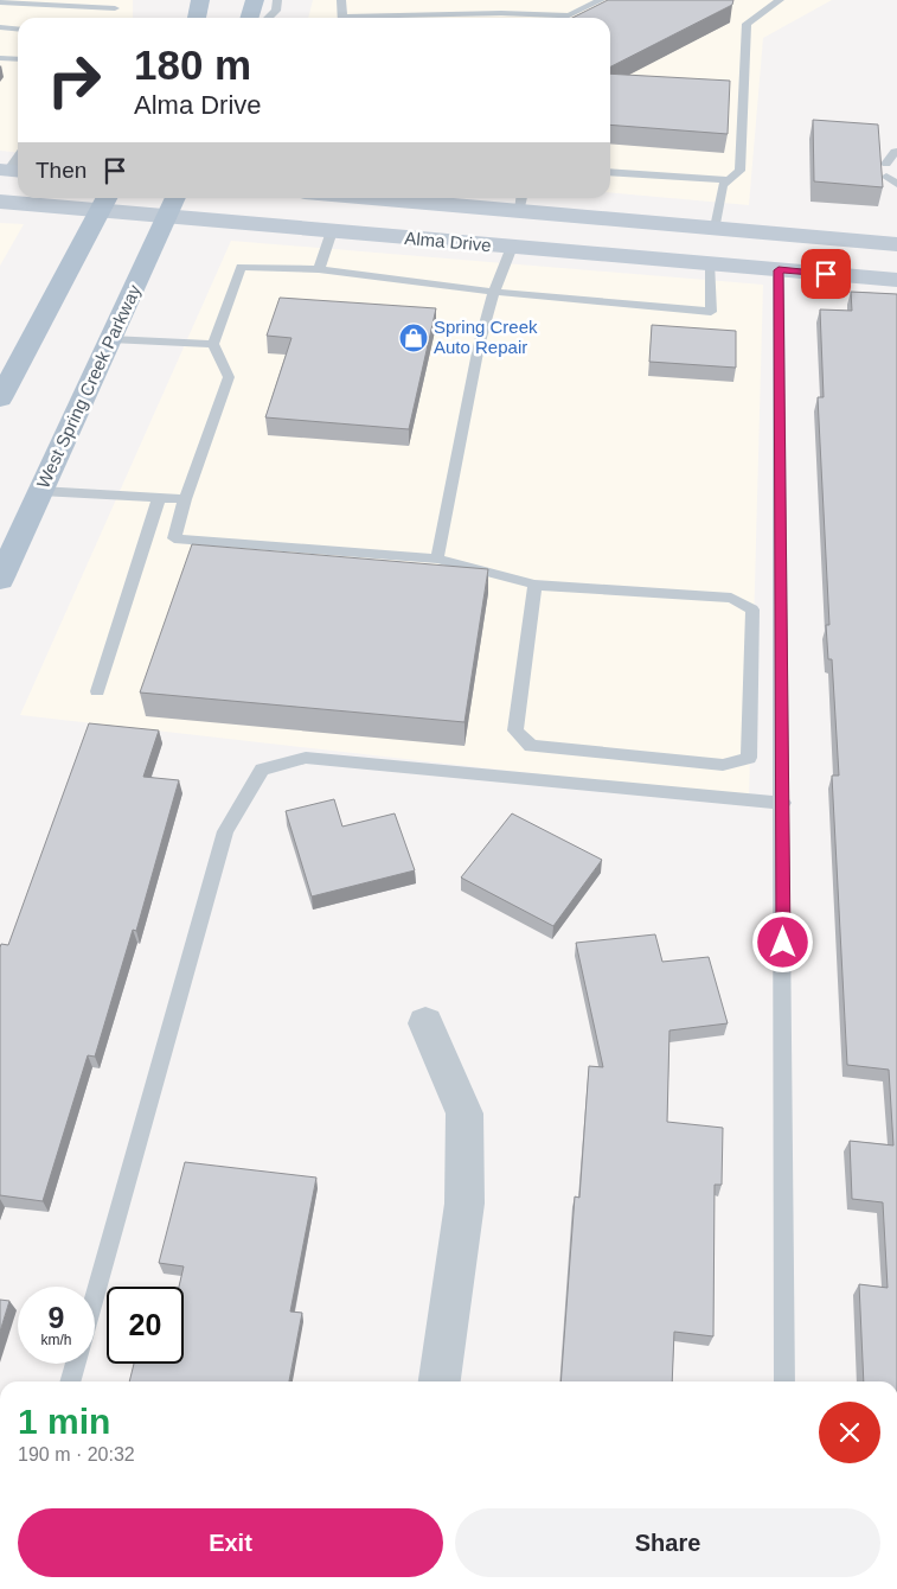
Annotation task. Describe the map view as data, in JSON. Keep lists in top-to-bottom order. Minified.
{"streets":{"main road":["Alma Drive","West Spring Creek Parkway"]},"crossings":[["Alma Drive","West Spring Creek Parkway"]],"places":{"shop":["Spring Creek Auto Repair"]},"page":{"turn":["180 m","Alma Drive"],"then":"Then","speed":"9 km/h","limit":"20","heading":["1 min","190 m · 20:32"],"buttons":["Exit","Share"]}}
